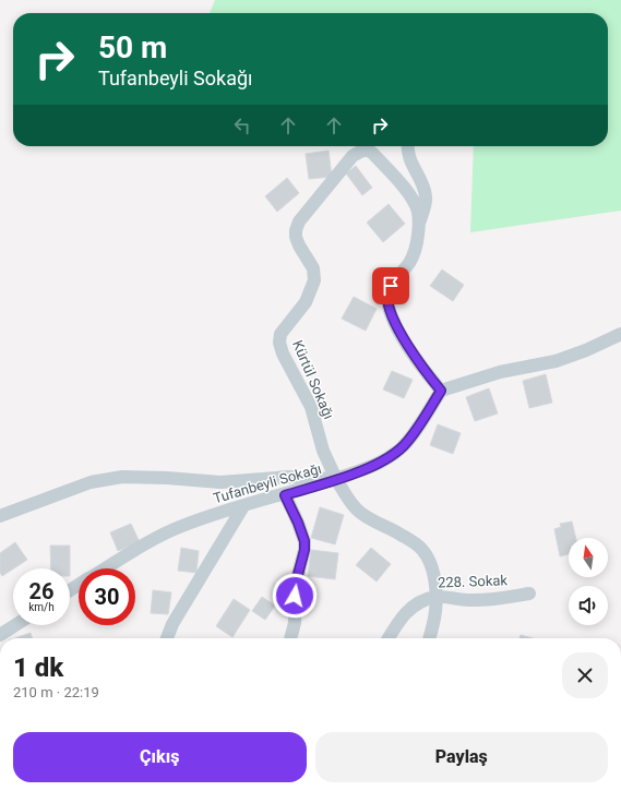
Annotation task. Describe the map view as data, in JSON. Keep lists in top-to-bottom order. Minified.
{"streets":{"street":["Kürtül Sokağı","Tufanbeyli Sokağı","228. Sokak"]},"crossings":[["Kürtül Sokağı","Tufanbeyli Sokağı"],["Tufanbeyli Sokağı","228. Sokak"]],"north":"top","page":{"turn":["50 m","Tufanbeyli Sokağı"],"speed":"26 km/h","limit":"30","heading":["1 dk","210 m · 22:19"],"buttons":["Çıkış","Paylaş"]}}
